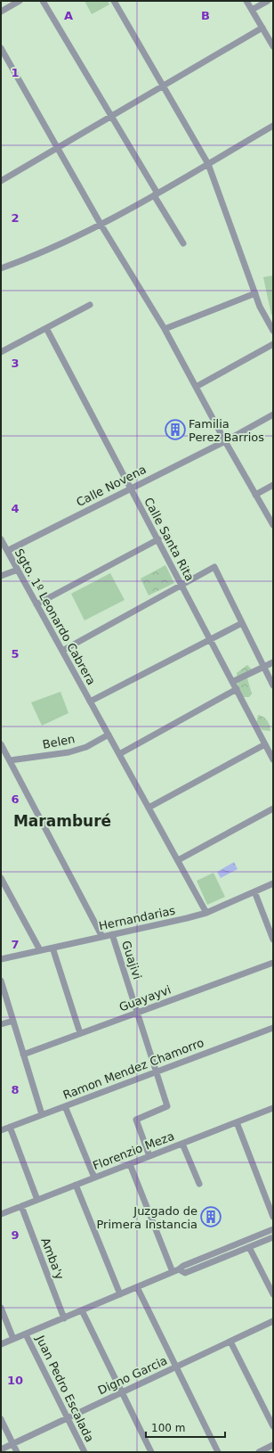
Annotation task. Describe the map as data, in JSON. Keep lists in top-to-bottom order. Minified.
{"streets":{"street":["Calle Novena","Calle Santa Rita","Sgto. 1º Leonardo Cabrera","Belen","Hernandarias","Guajivi","Guayayvi","Ramon Mendez Chamorro","Florenzio Meza","Amba'y","Digno Garcia","Juan Pedro Escalada"]},"crossings":[["Calle Novena","Calle Santa Rita"],["Calle Novena","Sgto. 1º Leonardo Cabrera"],["Sgto. 1º Leonardo Cabrera","Belen"],["Sgto. 1º Leonardo Cabrera","Hernandarias"],["Hernandarias","Guajivi"],["Guajivi","Guayayvi"],["Guajivi","Ramon Mendez Chamorro"],["Guajivi","Florenzio Meza"],["Florenzio Meza","Amba'y"],["Digno Garcia","Juan Pedro Escalada"]],"districts":["Maramburé"],"places":{"building":["Familia Perez Barrios","Juzgado de Primera Instancia"]},"scale_bar":"100 m","grid":{"columns":["A","B"],"rows":["1","2","3","4","5","6","7","8","9","10"]}}
